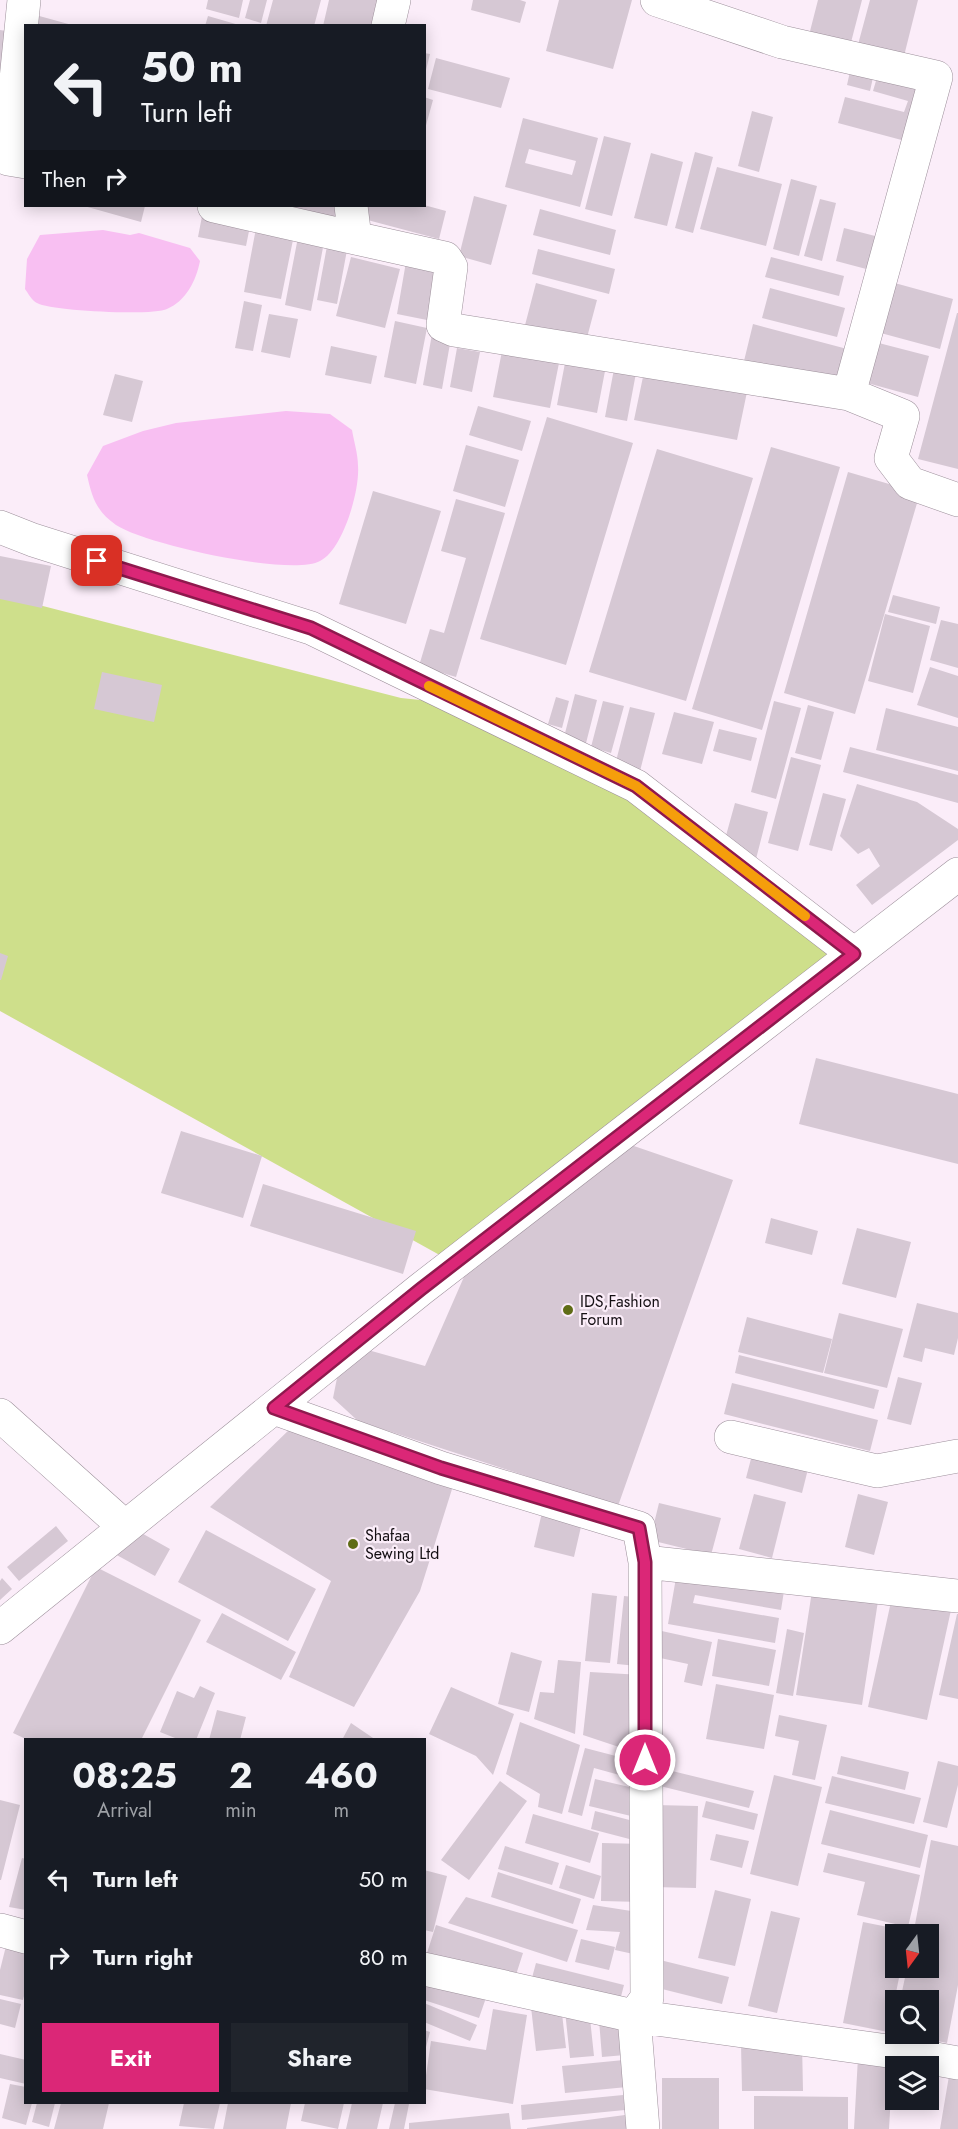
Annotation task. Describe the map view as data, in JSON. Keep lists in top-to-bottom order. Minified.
{"places":["IDS,Fashion Forum","Shafaa Sewing Ltd"],"north":"bottom","page":{"turn":["50 m","Turn left"],"then":"Then","eta":["08:25","Arrival","2","min","460","m"],"list":[{"name":"Turn left","value":"50 m"},{"name":"Turn right","value":"80 m"}],"buttons":["Exit","Share"]}}
